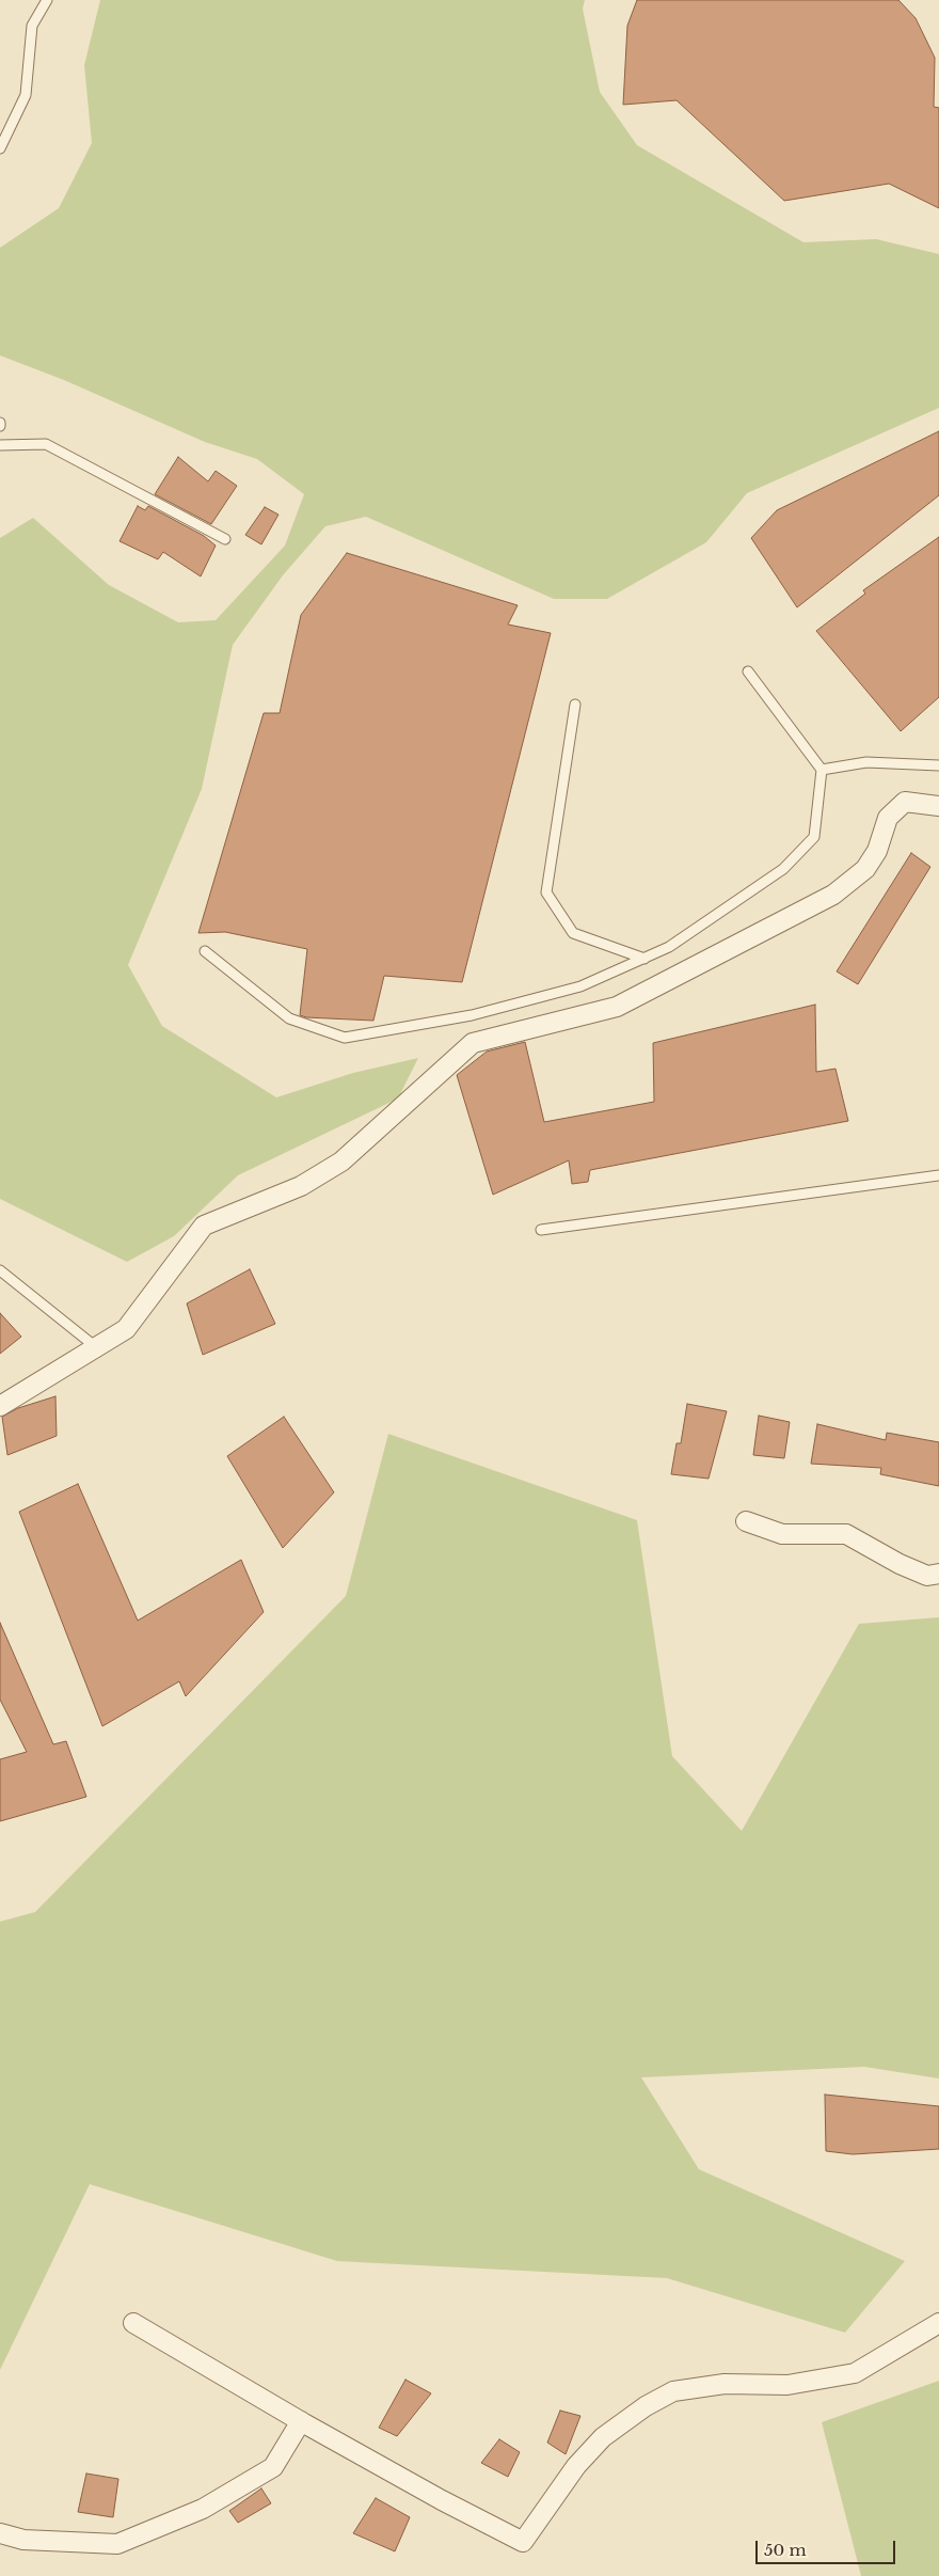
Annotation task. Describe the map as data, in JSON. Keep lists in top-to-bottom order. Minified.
{"scale_bar":"50 m"}
